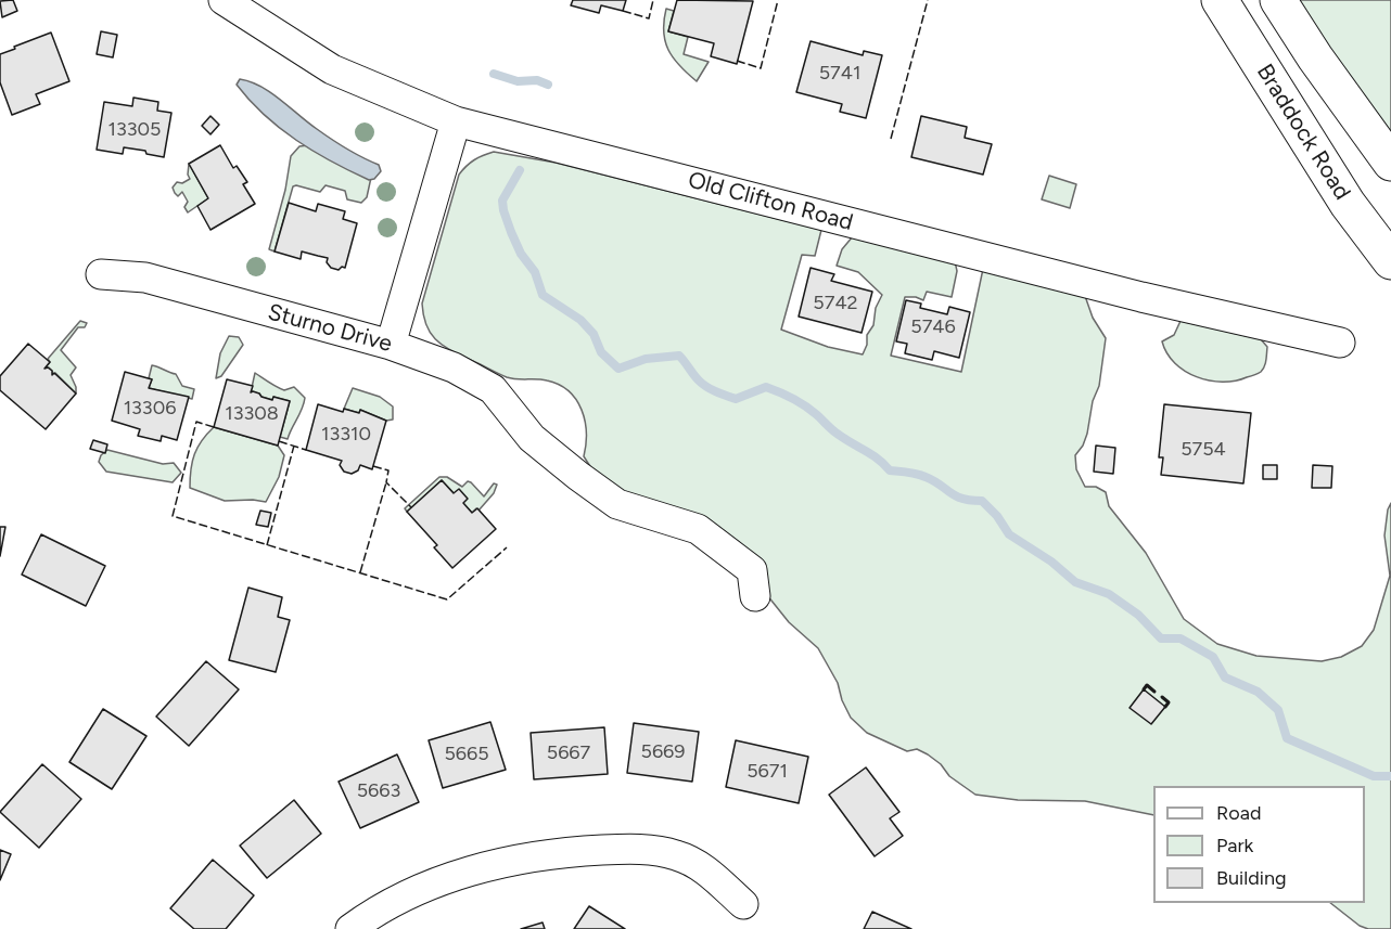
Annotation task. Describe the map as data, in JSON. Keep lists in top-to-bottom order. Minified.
{"streets":{"main road":["Braddock Road"],"street":["Old Clifton Road","Sturno Drive"]},"house_numbers":["5741","13305","5742","5746","13306","13308","13310","5754","5669","5667","5665","5671","5663"],"legend":["Road","Park","Building"]}
